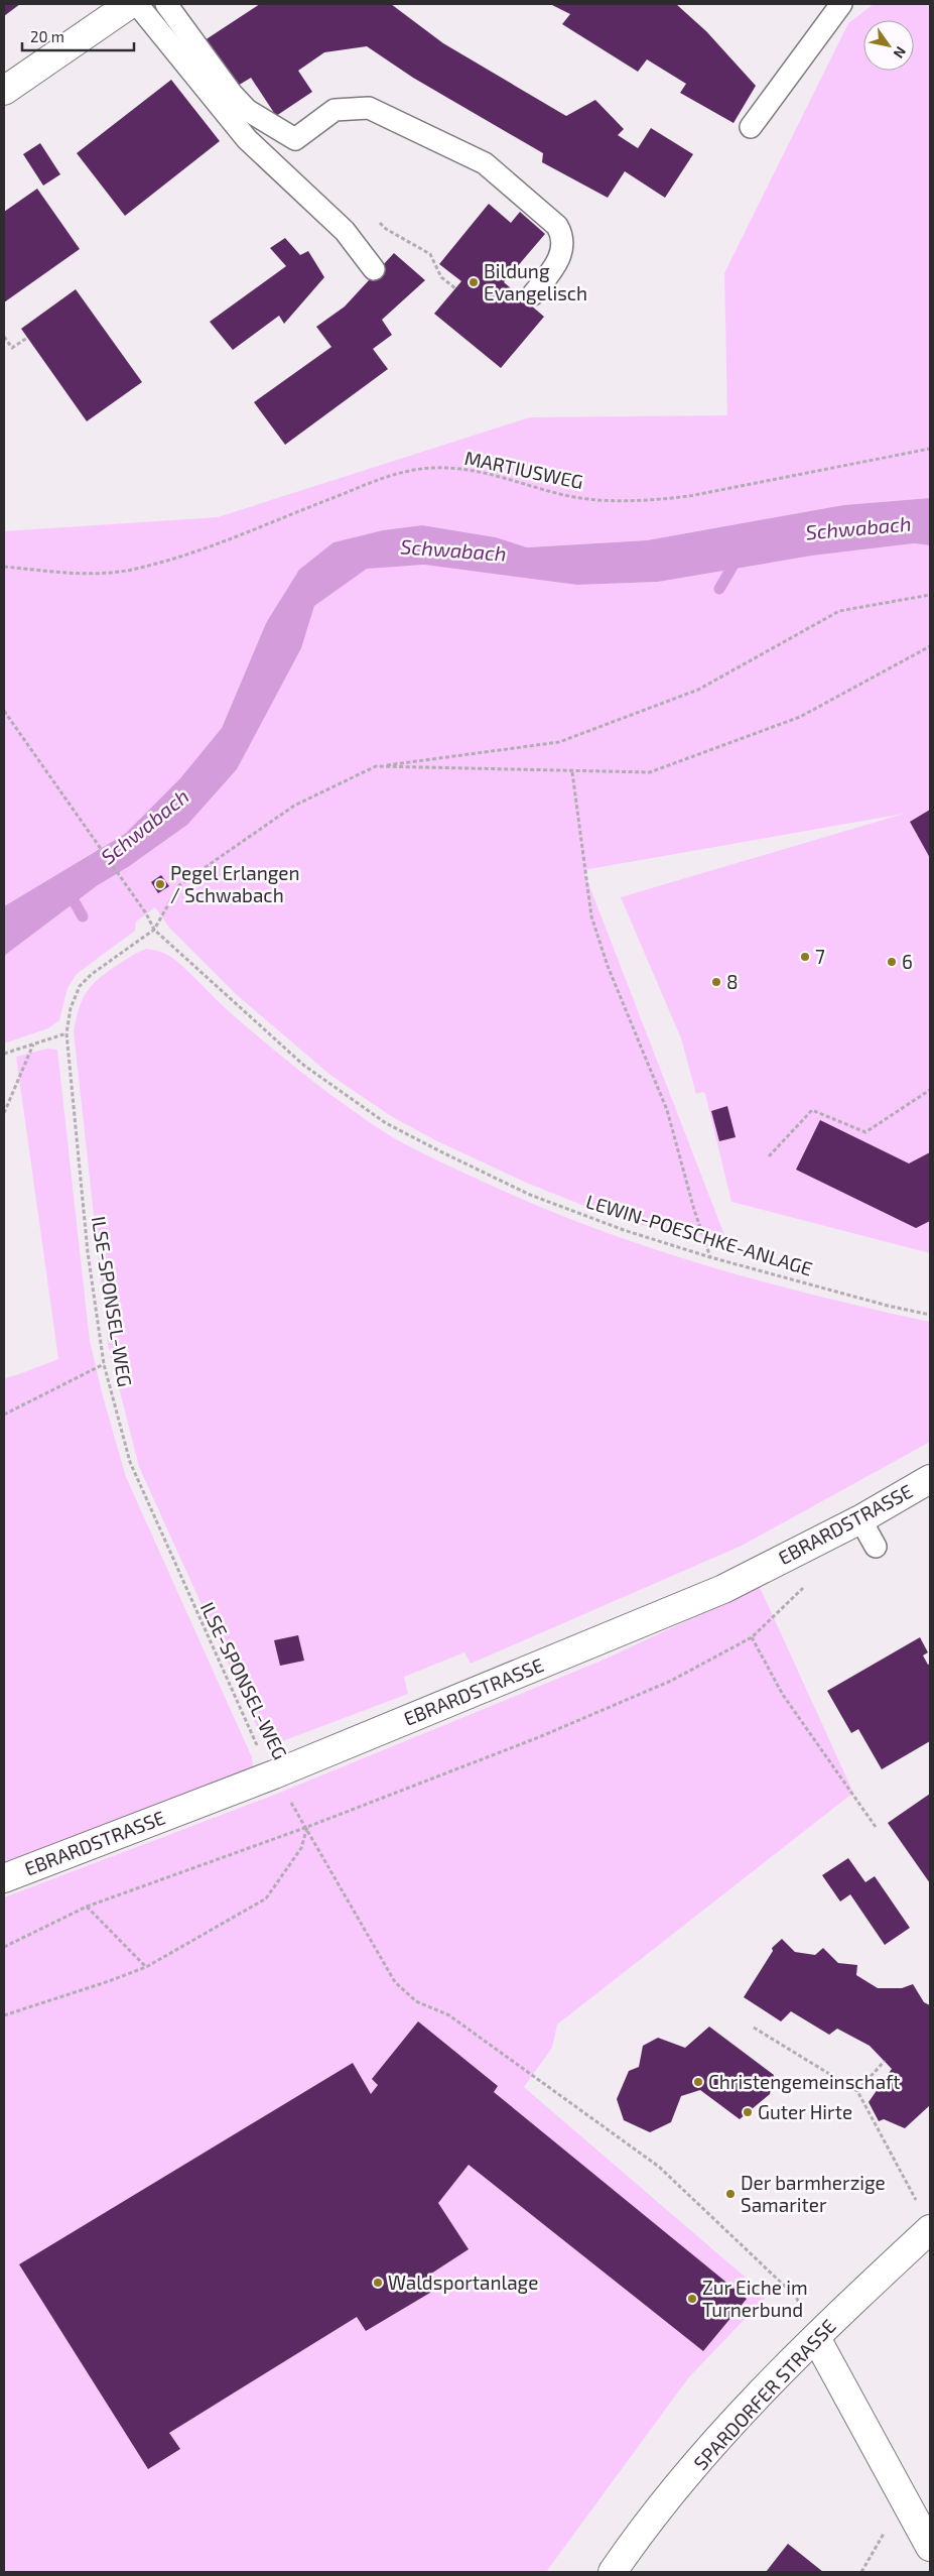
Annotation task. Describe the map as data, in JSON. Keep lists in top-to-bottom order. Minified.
{"streets":{"street":["EBRARDSTRASSE","SPARDORFER STRASSE"],"path":["MARTIUSWEG","LEWIN-POESCHKE-ANLAGE","ILSE-SPONSEL-WEG"]},"crossings":[["LEWIN-POESCHKE-ANLAGE","ILSE-SPONSEL-WEG"],["ILSE-SPONSEL-WEG","EBRARDSTRASSE"],["ILSE-SPONSEL-WEG","SPARDORFER STRASSE"]],"water":["Schwabach"],"places":["Bildung Evangelisch","Pegel Erlangen / Schwabach","7","6","8","Christengemeinschaft","Guter Hirte","Der barmherzige Samariter","Waldsportanlage","Zur Eiche im Turnerbund"],"scale_bar":"20 m","north":"bottom right"}
